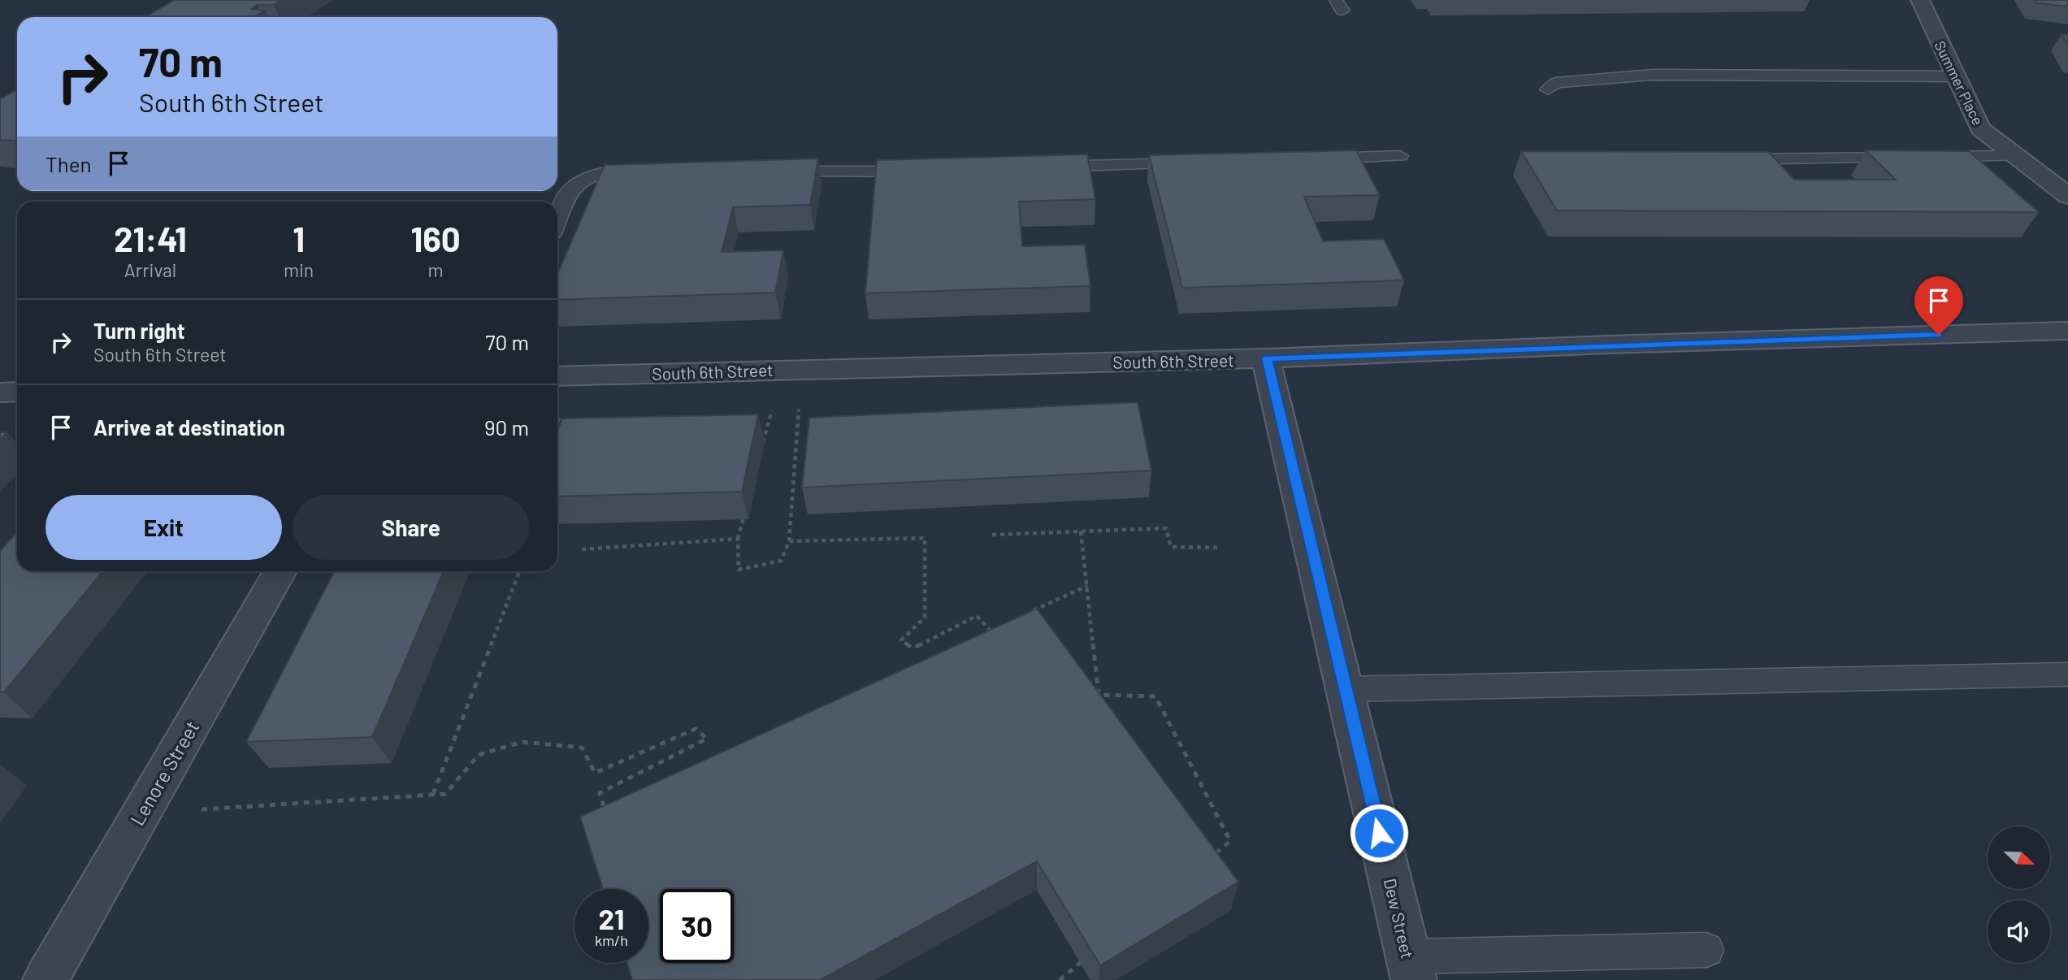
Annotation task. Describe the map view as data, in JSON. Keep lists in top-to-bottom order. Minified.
{"streets":{"street":["Summer Place","South 6th Street","Lenore Street","Dew Street"]},"crossings":[["South 6th Street","Dew Street"]],"north":"bottom right","page":{"turn":["70 m","South 6th Street"],"then":"Then","eta":["21:41","Arrival","1","min","160","m"],"list":[{"name":"Turn right","note":"South 6th Street","value":"70 m"},{"name":"Arrive at destination","value":"90 m"}],"buttons":["Exit","Share"],"speed":"21 km/h","limit":"30"}}
